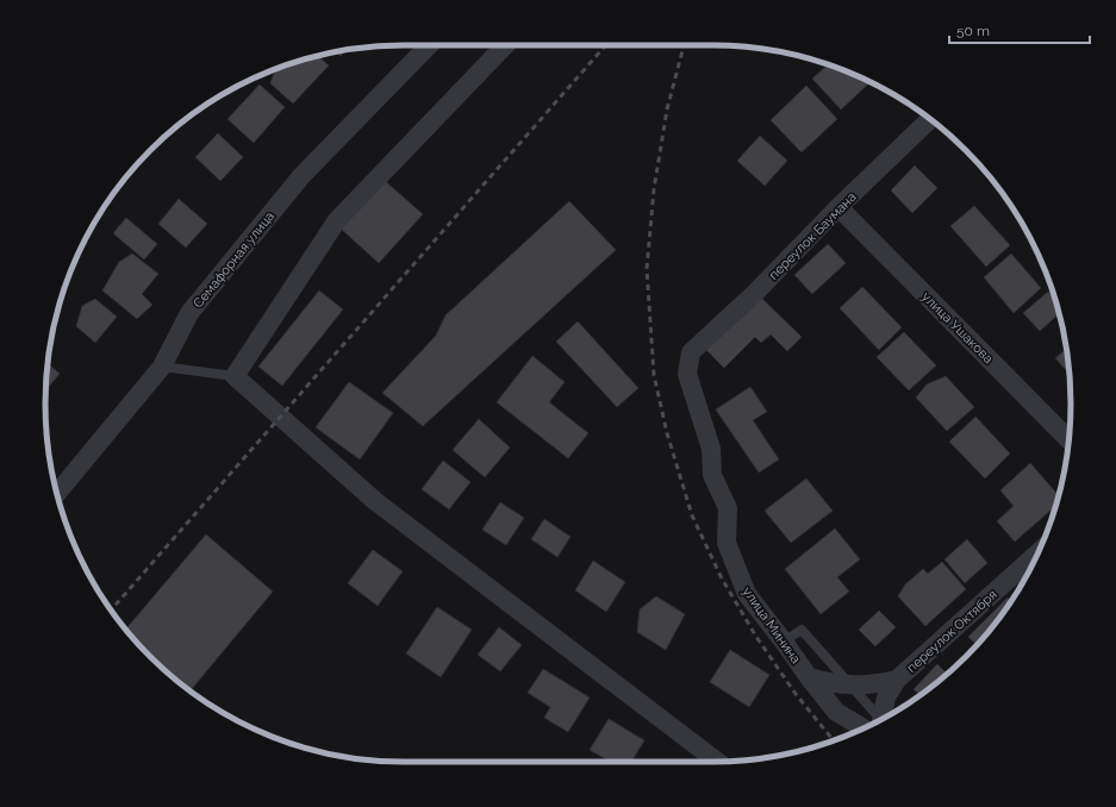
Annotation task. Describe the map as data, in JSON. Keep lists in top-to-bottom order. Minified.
{"streets":{"street":["переулок Баумана","Семафорная улица","улица Ушакова","улица Минина","переулок Октября"]},"crossings":[["переулок Баумана","улица Ушакова"],["переулок Баумана","улица Минина"],["улица Минина","переулок Октября"]],"scale_bar":"50 m"}
